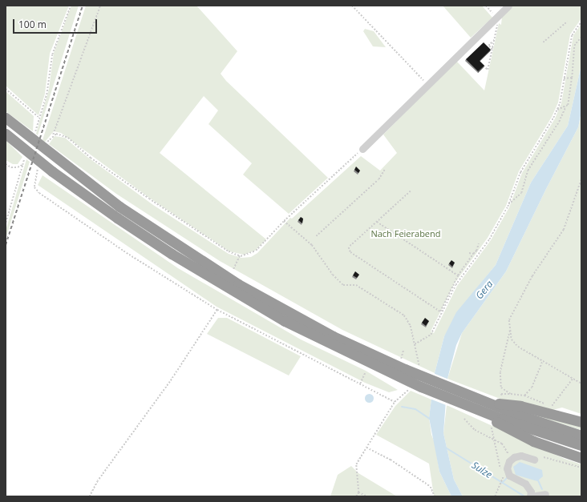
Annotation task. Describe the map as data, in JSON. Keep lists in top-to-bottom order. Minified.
{"water":["Gera","Sulze"],"parks":["Nach Feierabend"],"scale_bar":"100 m"}
